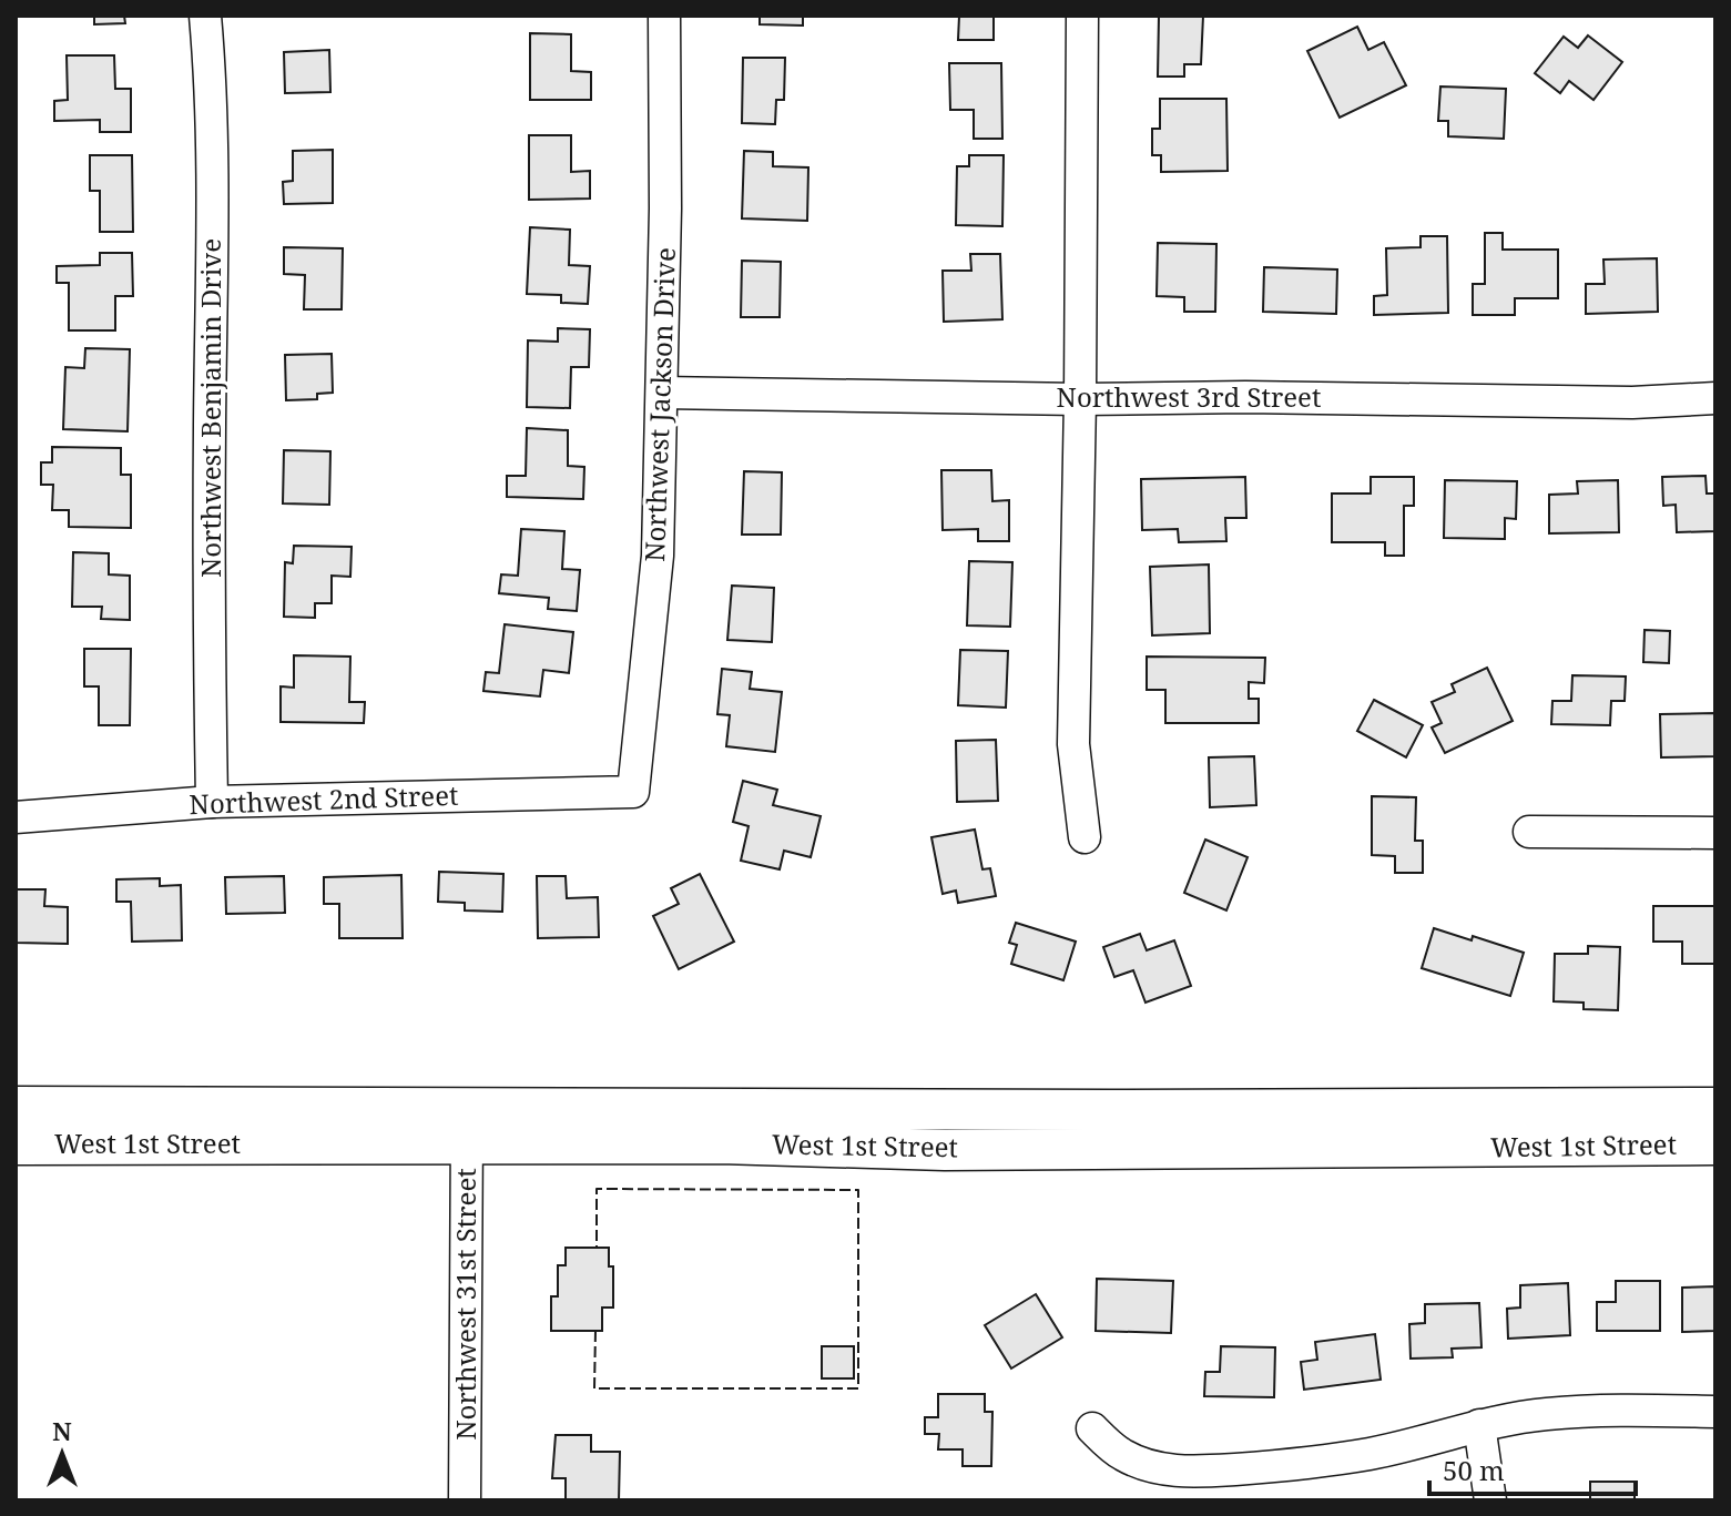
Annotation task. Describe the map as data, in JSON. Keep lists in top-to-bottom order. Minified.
{"streets":{"main road":["West 1st Street"],"street":["Northwest 3rd Street","Northwest Jackson Drive","Northwest Benjamin Drive","Northwest 2nd Street","Northwest 31st Street"]},"crossings":[["Northwest 3rd Street","Northwest Jackson Drive"],["Northwest Jackson Drive","Northwest 2nd Street"],["Northwest Benjamin Drive","Northwest 2nd Street"],["West 1st Street","Northwest 31st Street"]],"scale_bar":"50 m","north":"top"}
